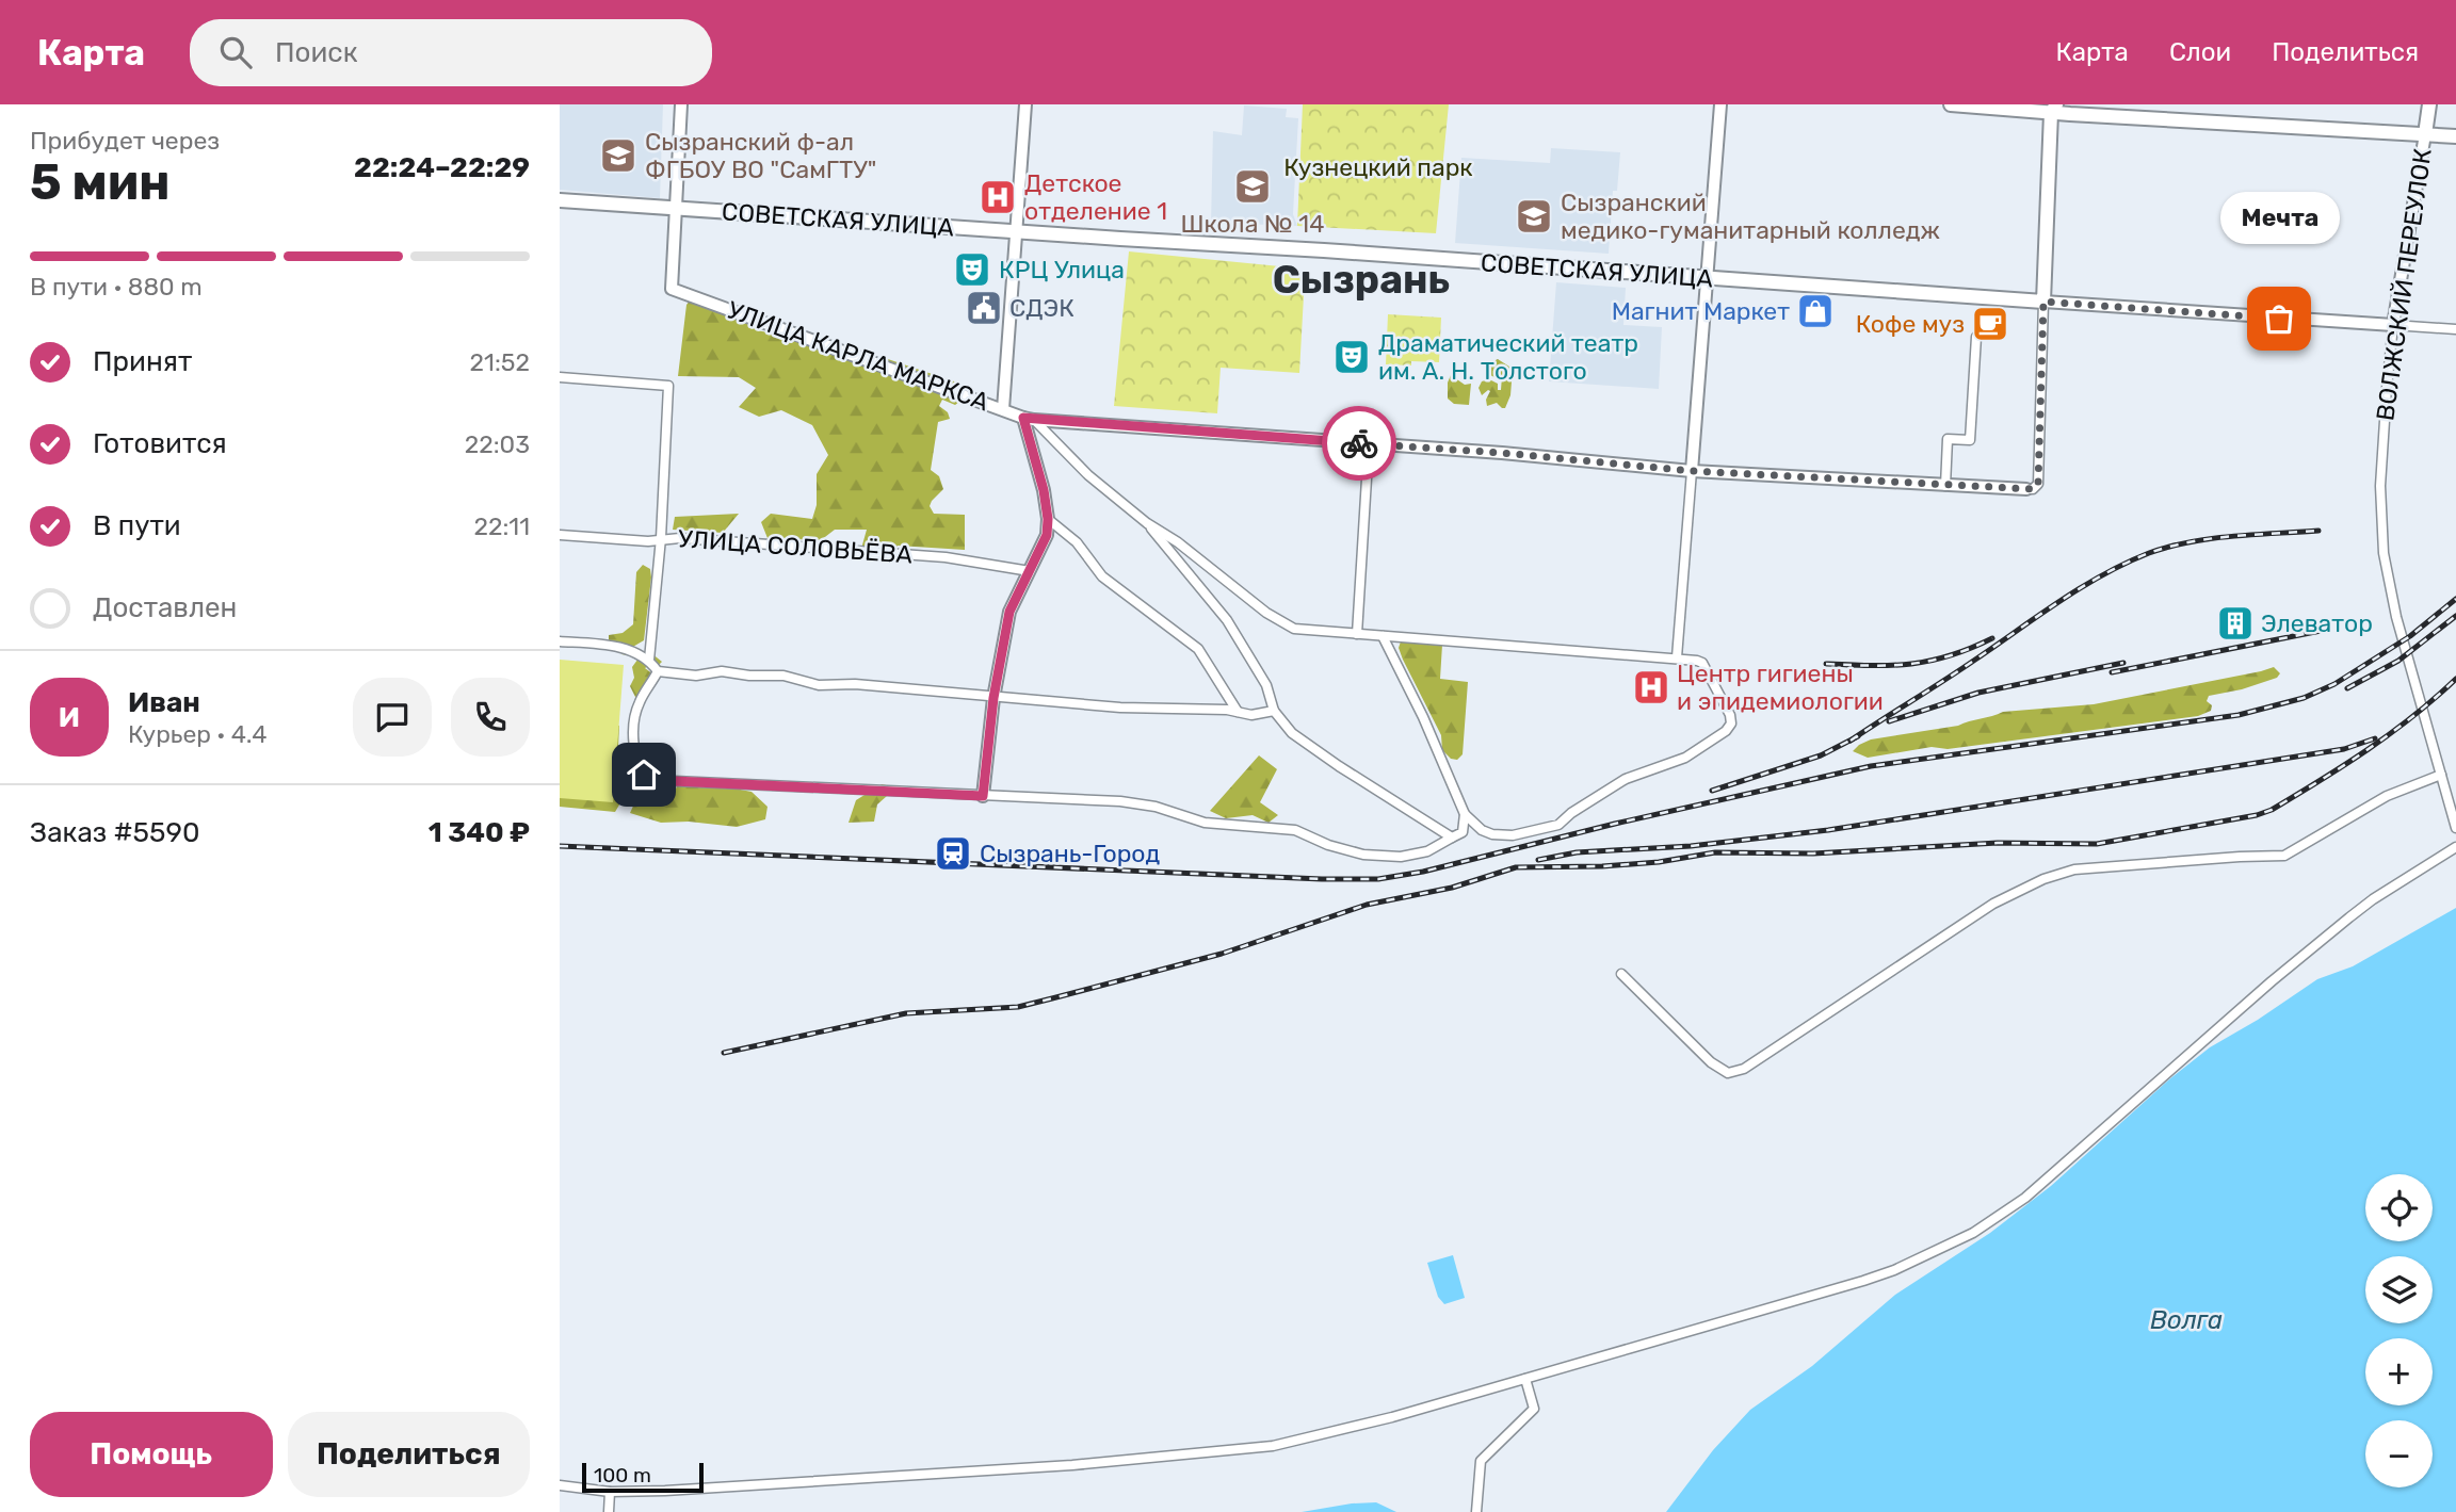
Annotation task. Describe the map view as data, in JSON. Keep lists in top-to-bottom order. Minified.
{"streets":{"main road":["СОВЕТСКАЯ УЛИЦА"],"street":["ВОЛЖСКИЙ ПЕРЕУЛОК","УЛИЦА КАРЛА МАРКСА","УЛИЦА СОЛОВЬЁВА"]},"crossings":[["СОВЕТСКАЯ УЛИЦА","ВОЛЖСКИЙ ПЕРЕУЛОК"],["СОВЕТСКАЯ УЛИЦА","УЛИЦА КАРЛА МАРКСА"]],"districts":["Сызрань"],"water":["Волга"],"parks":["Кузнецкий парк"],"places":{"school or university":["Сызранский ф-ал ФГБОУ ВО \"СамГТУ\"","Школа № 14","Сызранский медико-гуманитарный колледж"],"hospital":["Детское отделение 1","Центр гигиены и эпидемиологии"],"theatre":["КРЦ Улица","Драматический театр им. А. Н. Толстого"],"public building":["СДЭК"],"shop":["Магнит Маркет"],"other":["Мечта"],"cafe":["Кофе муз"],"building":["Элеватор"],"station":["Сызрань-Город"]},"scale_bar":"100 m","page":{"header":"Карта","search":"Поиск","nav":["Карта","Слои","Поделиться"],"heading":["5 мин","Прибудет через","22:24–22:29"],"panel":["Иван","Курьер · 4.4","Заказ #5590","1 340 ₽"],"bubble":"Мечта","bar":"В пути · 880 m","list":[["Принят","21:52"],["Готовится","22:03"],["В пути","22:11"],"Доставлен"],"round":"И","map_buttons":["+","−"],"buttons":["Помощь","Поделиться"],"scale":"100 m"}}
